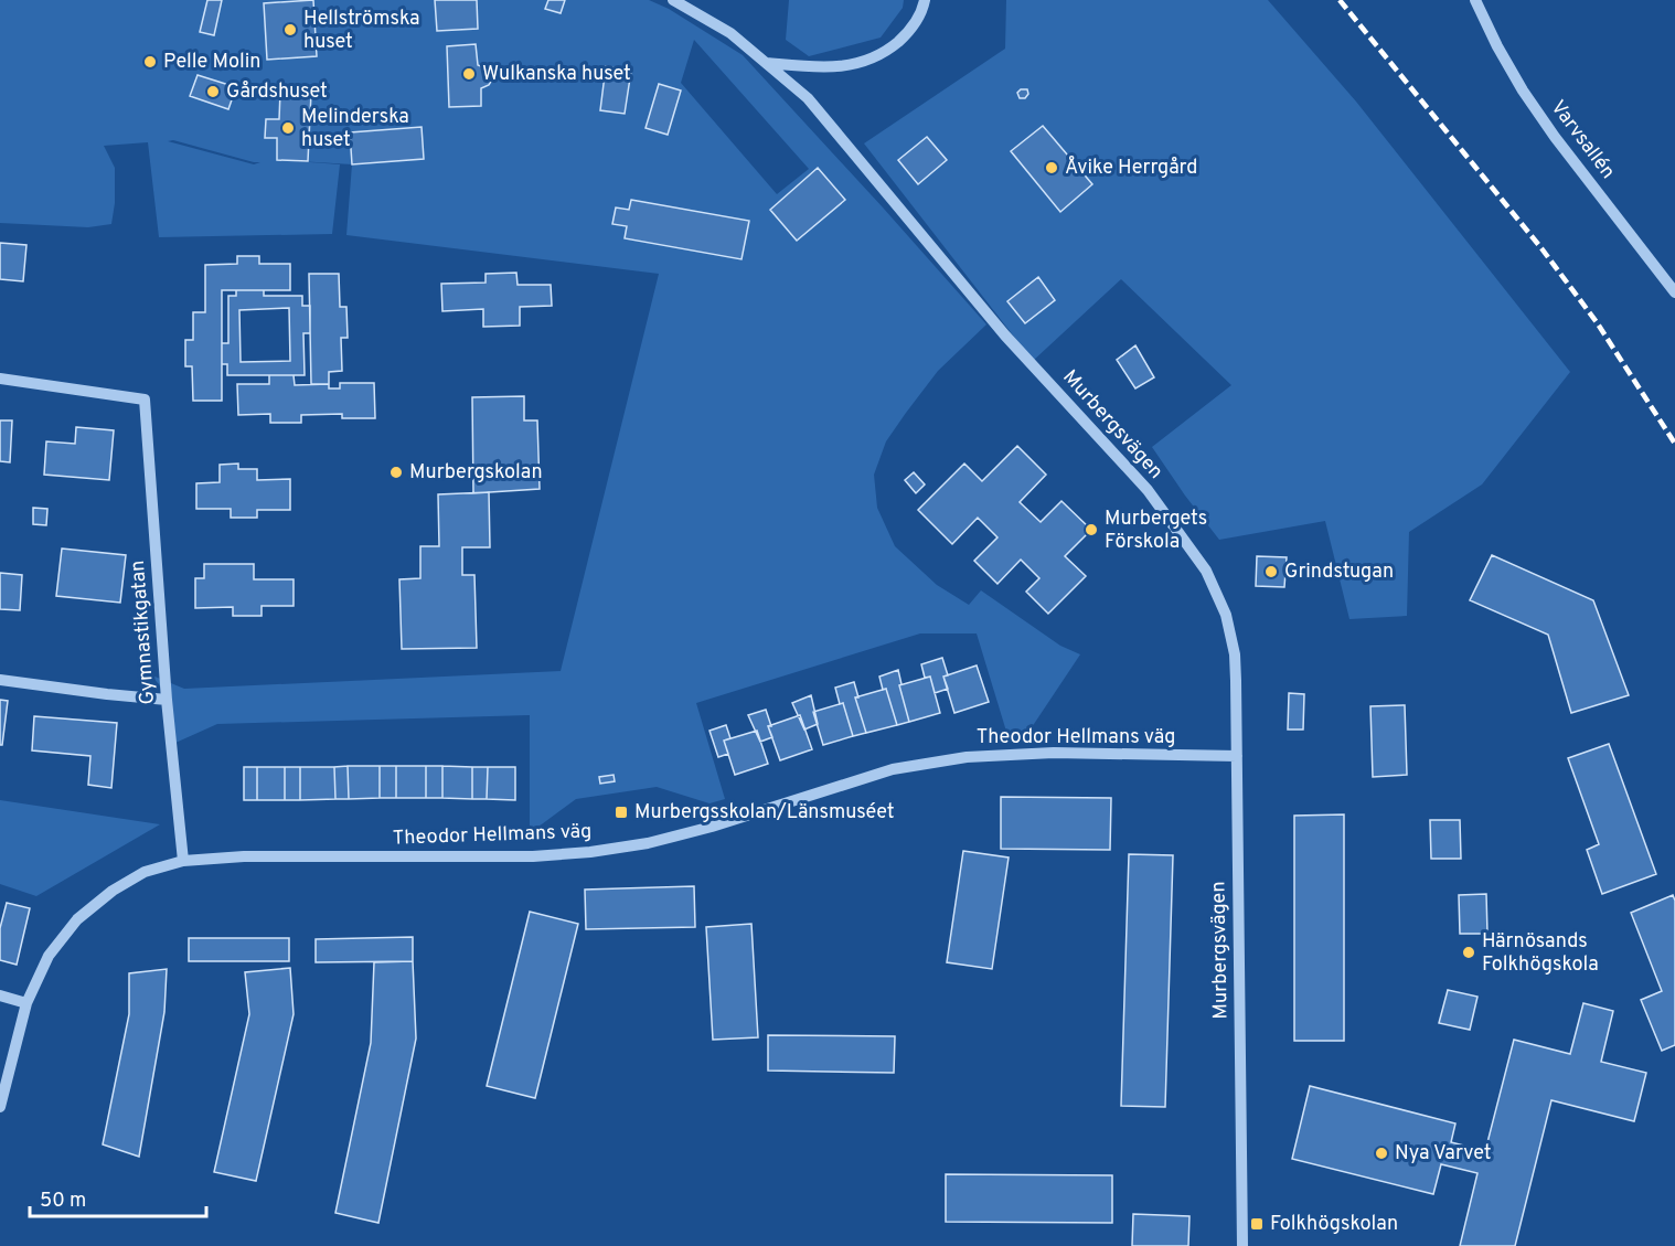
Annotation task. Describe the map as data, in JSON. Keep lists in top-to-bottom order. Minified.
{"streets":{"street":["Varvsallén","Murbergsvägen","Gymnastikgatan","Theodor Hellmans väg"]},"crossings":[["Murbergsvägen","Theodor Hellmans väg"],["Gymnastikgatan","Theodor Hellmans väg"]],"places":{"other":["Hellströmska huset","Pelle Molin","Wulkanska huset","Gårdshuset","Melinderska huset","Åvike Herrgård","Murbergskolan","Murbergets Förskola","Grindstugan","Härnösands Folkhögskola","Nya Varvet"],"transit":["Murbergsskolan/Länsmuséet","Folkhögskolan"]},"scale_bar":"50 m"}
